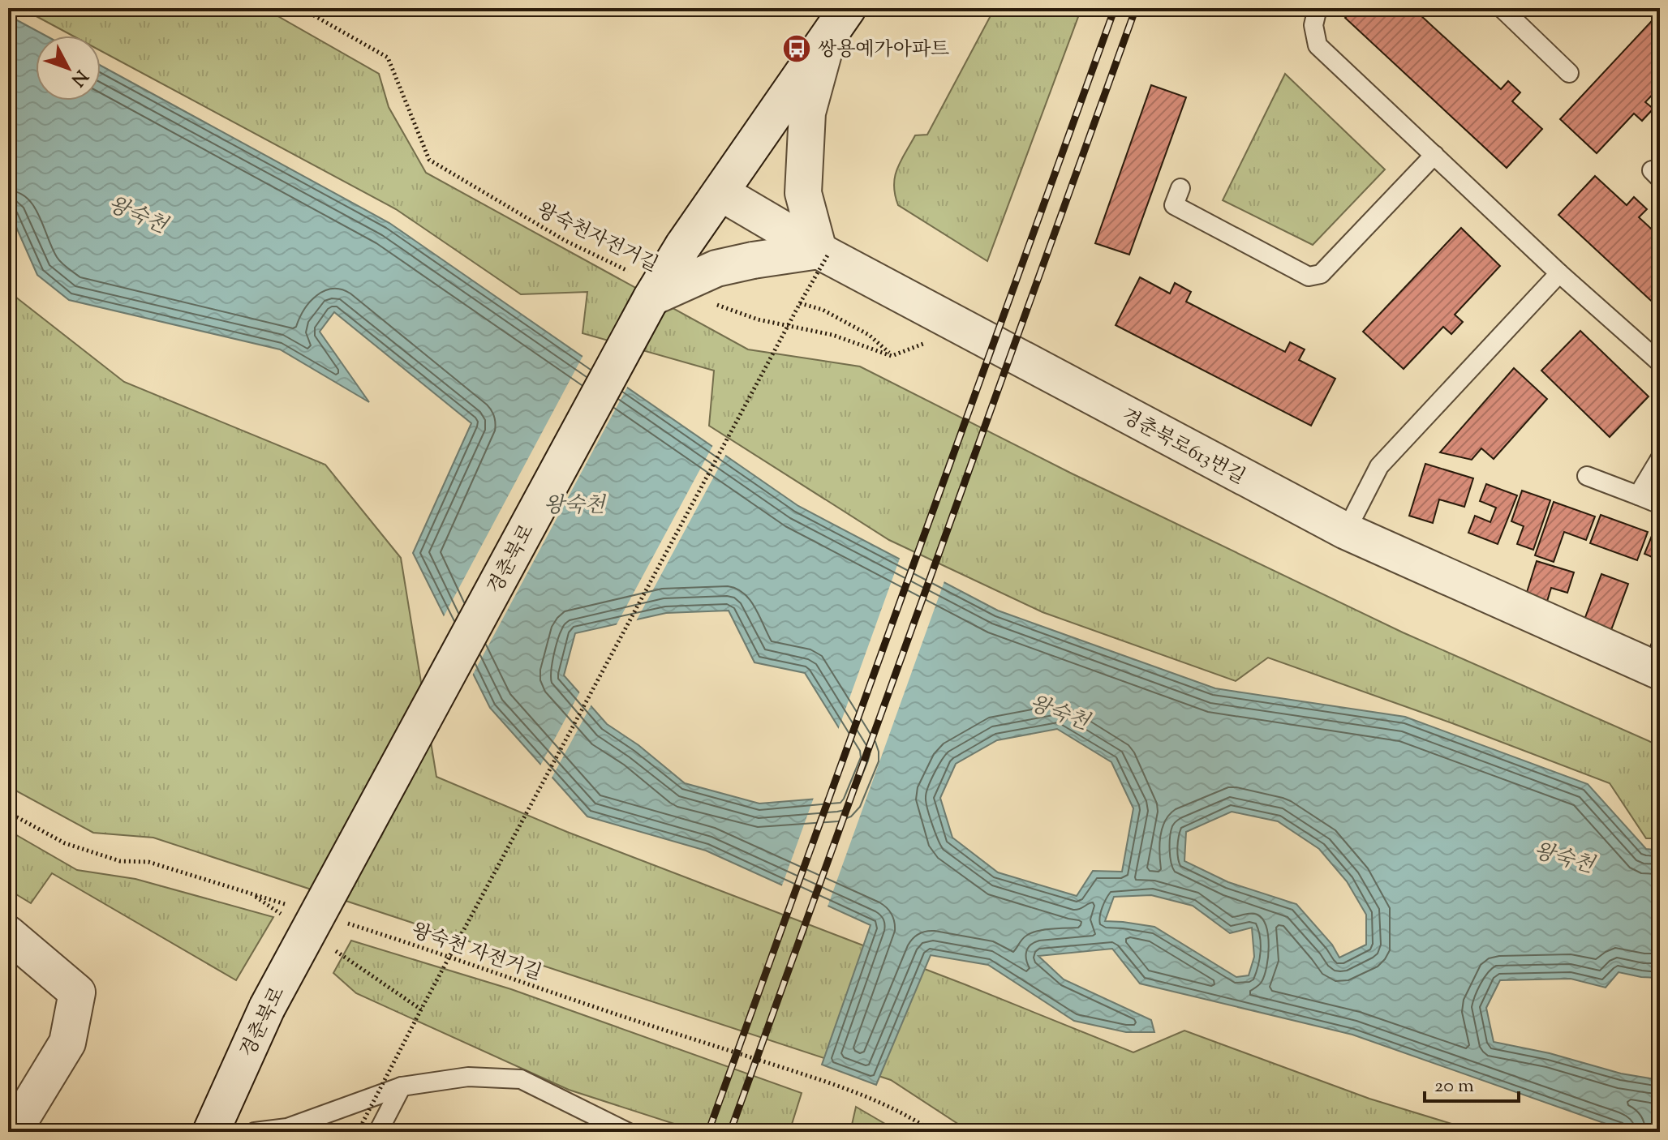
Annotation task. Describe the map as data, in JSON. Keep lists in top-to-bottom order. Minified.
{"streets":{"street":["경춘북로613번길","경춘북로"],"path":["왕숙천자전거길","왕숙천 자전거길"]},"crossings":[["왕숙천자전거길","경춘북로"],["경춘북로613번길","경춘북로"]],"water":["왕숙천"],"places":{"bus stop":["쌍용예가아파트"]},"scale_bar":"20 m","north":"bottom right"}
